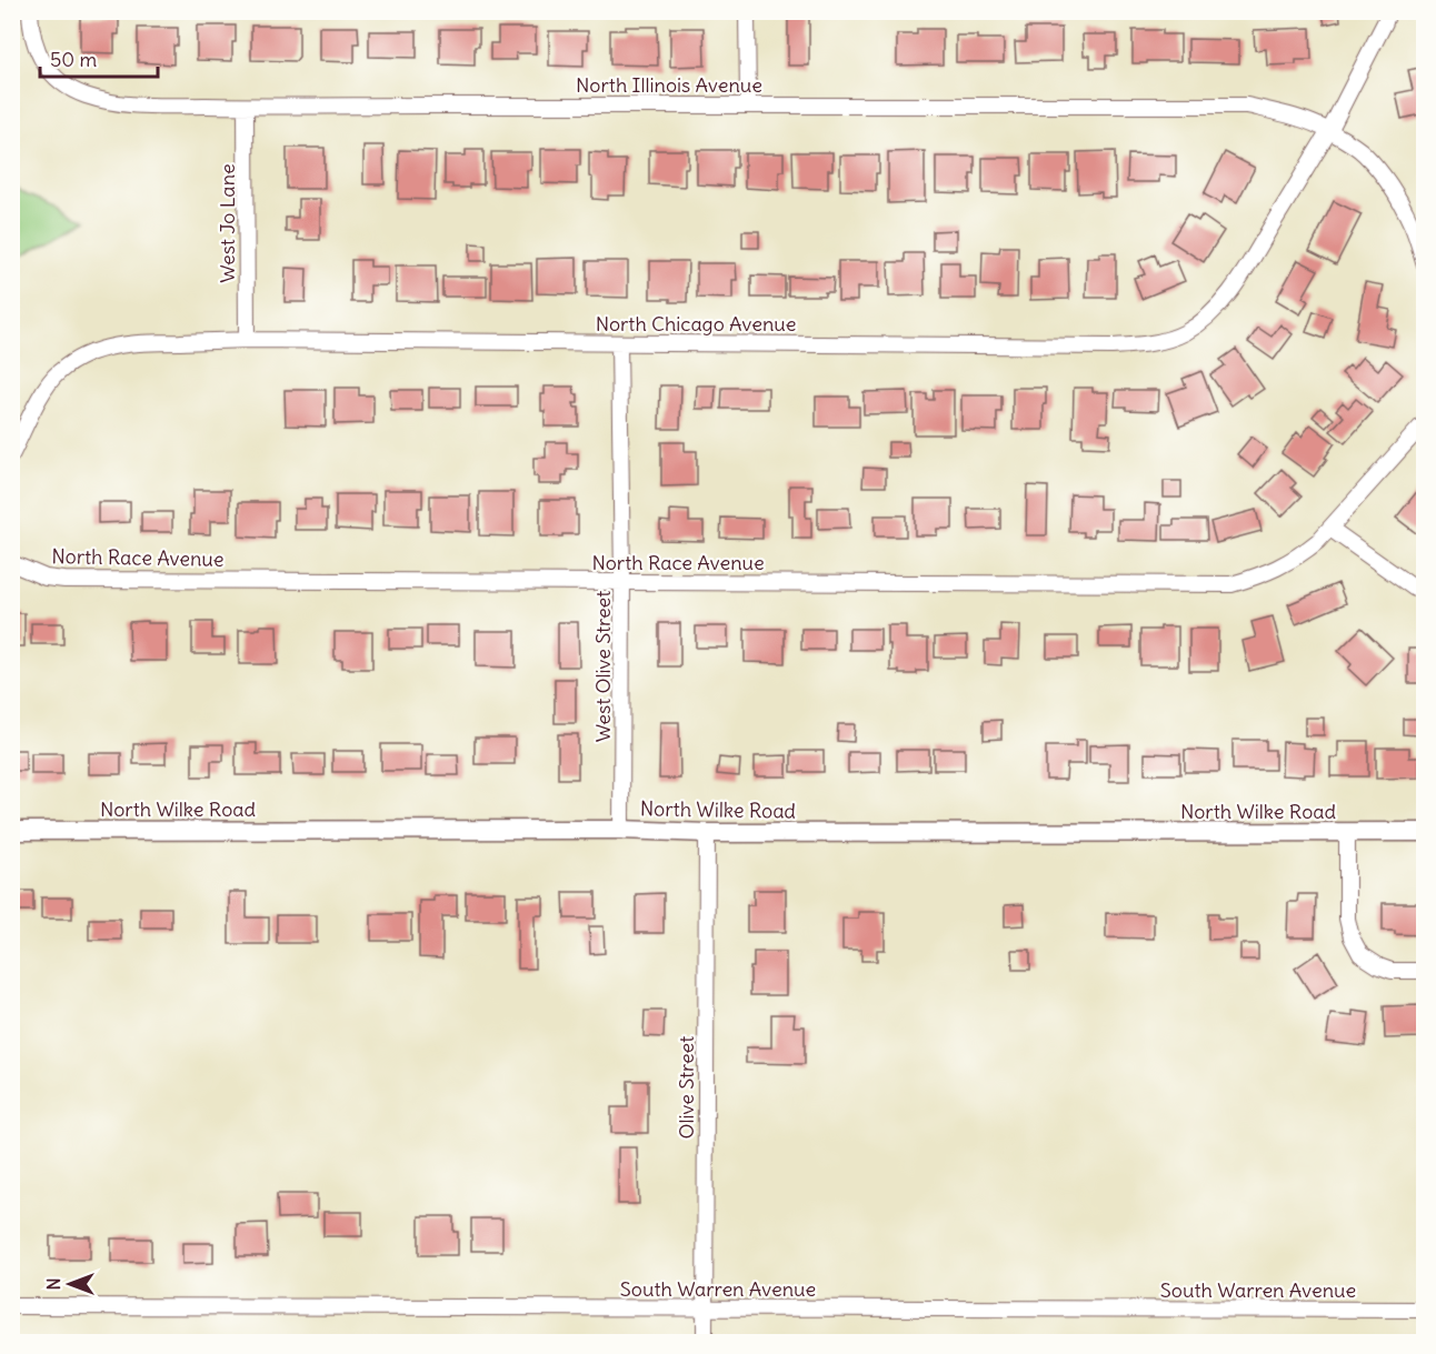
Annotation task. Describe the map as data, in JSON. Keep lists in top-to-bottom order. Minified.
{"streets":{"street":["North Illinois Avenue","West Jo Lane","North Chicago Avenue","North Race Avenue","West Olive Street","North Wilke Road","Olive Street","South Warren Avenue"]},"crossings":[["North Illinois Avenue","West Jo Lane"],["North Illinois Avenue","North Chicago Avenue"],["West Jo Lane","North Chicago Avenue"],["North Chicago Avenue","West Olive Street"],["North Race Avenue","West Olive Street"],["West Olive Street","North Wilke Road"],["North Wilke Road","Olive Street"],["Olive Street","South Warren Avenue"]],"scale_bar":"50 m","north":"left"}
